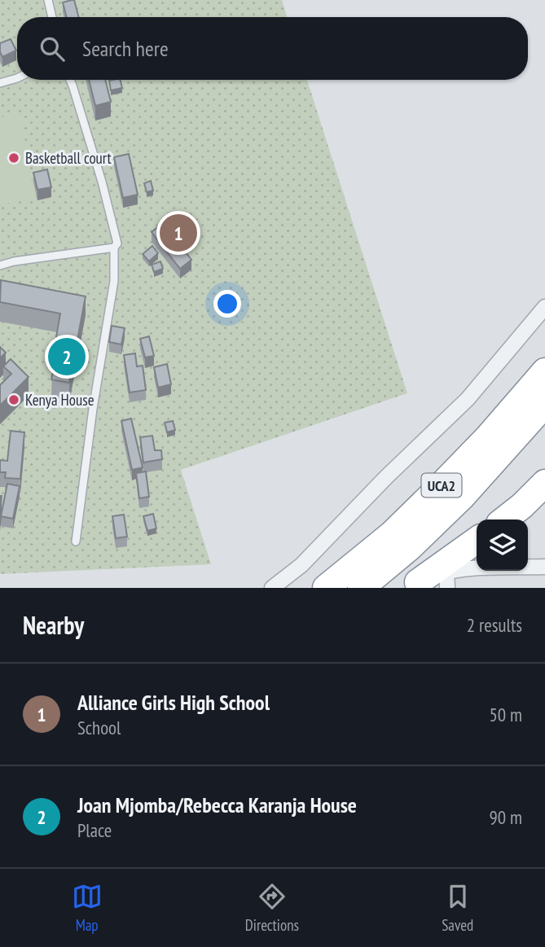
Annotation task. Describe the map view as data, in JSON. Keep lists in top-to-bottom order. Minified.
{"streets":{"highway":["UCA2"]},"places":["Basketball court","Kenya House"],"page":{"search":"Search here","pins":["1","2"],"heading":["Nearby","2 results"],"list":[{"mark":"1","name":"Alliance Girls High School","note":"School","value":"50 m"},{"mark":"2","name":"Joan Mjomba/Rebecca Karanja House","note":"Place","value":"90 m"}],"nav":["Map","Directions","Saved"]}}
